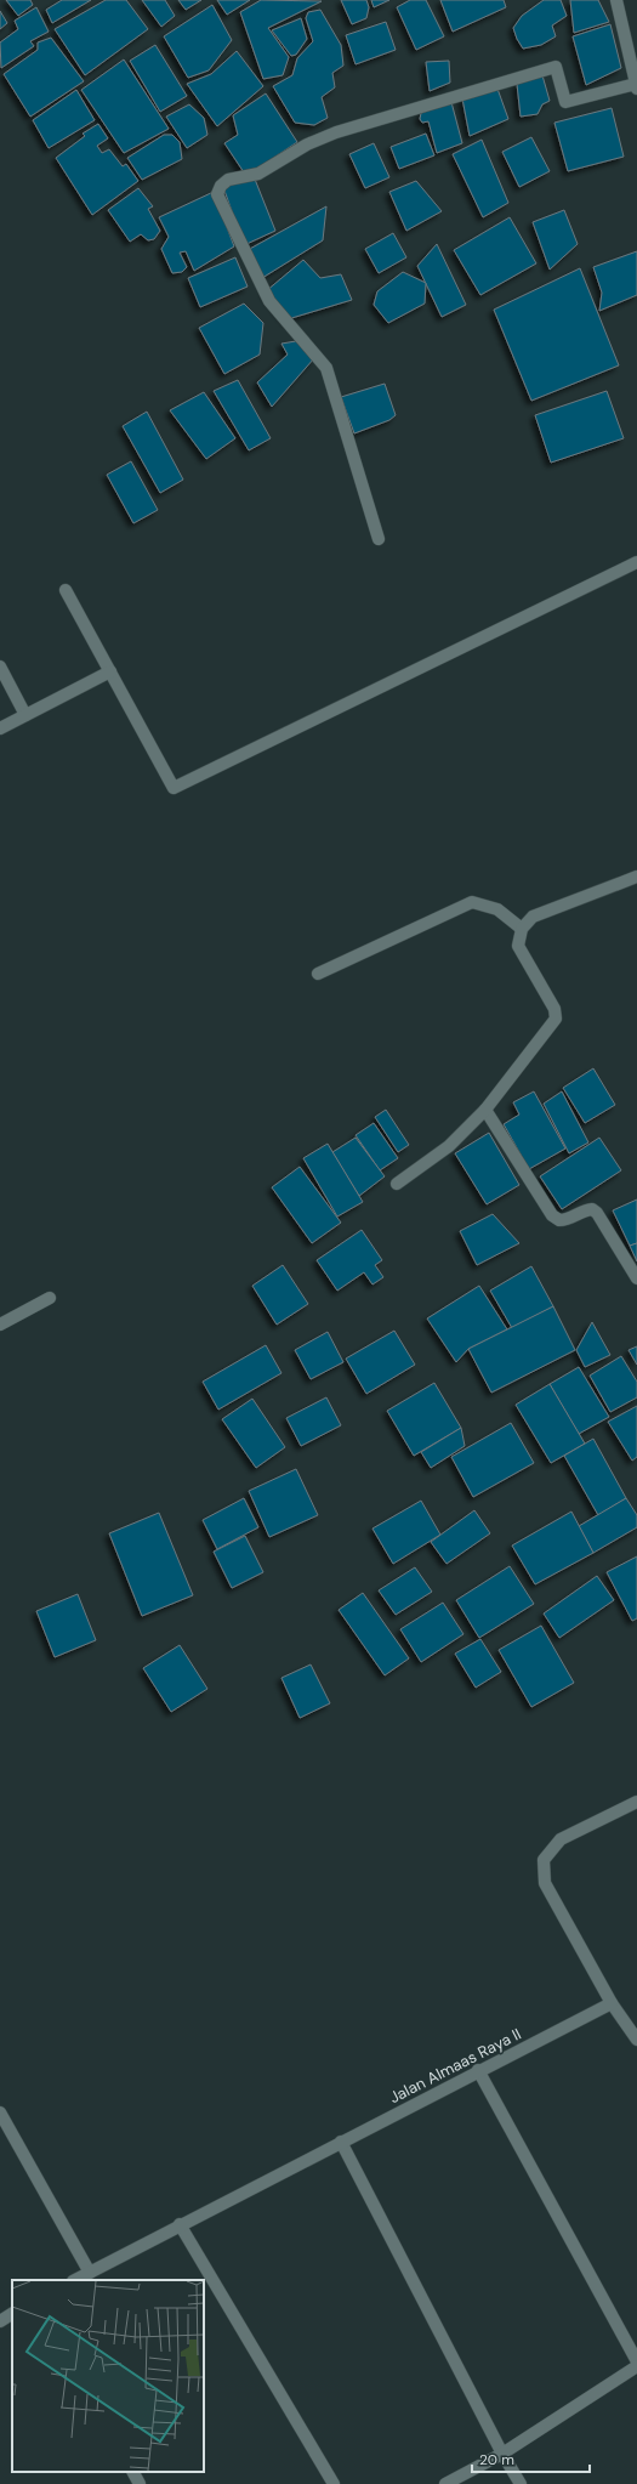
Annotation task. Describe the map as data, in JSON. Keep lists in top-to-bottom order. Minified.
{"streets":{"street":["Jalan Almaas Raya II"]},"scale_bar":"20 m"}
